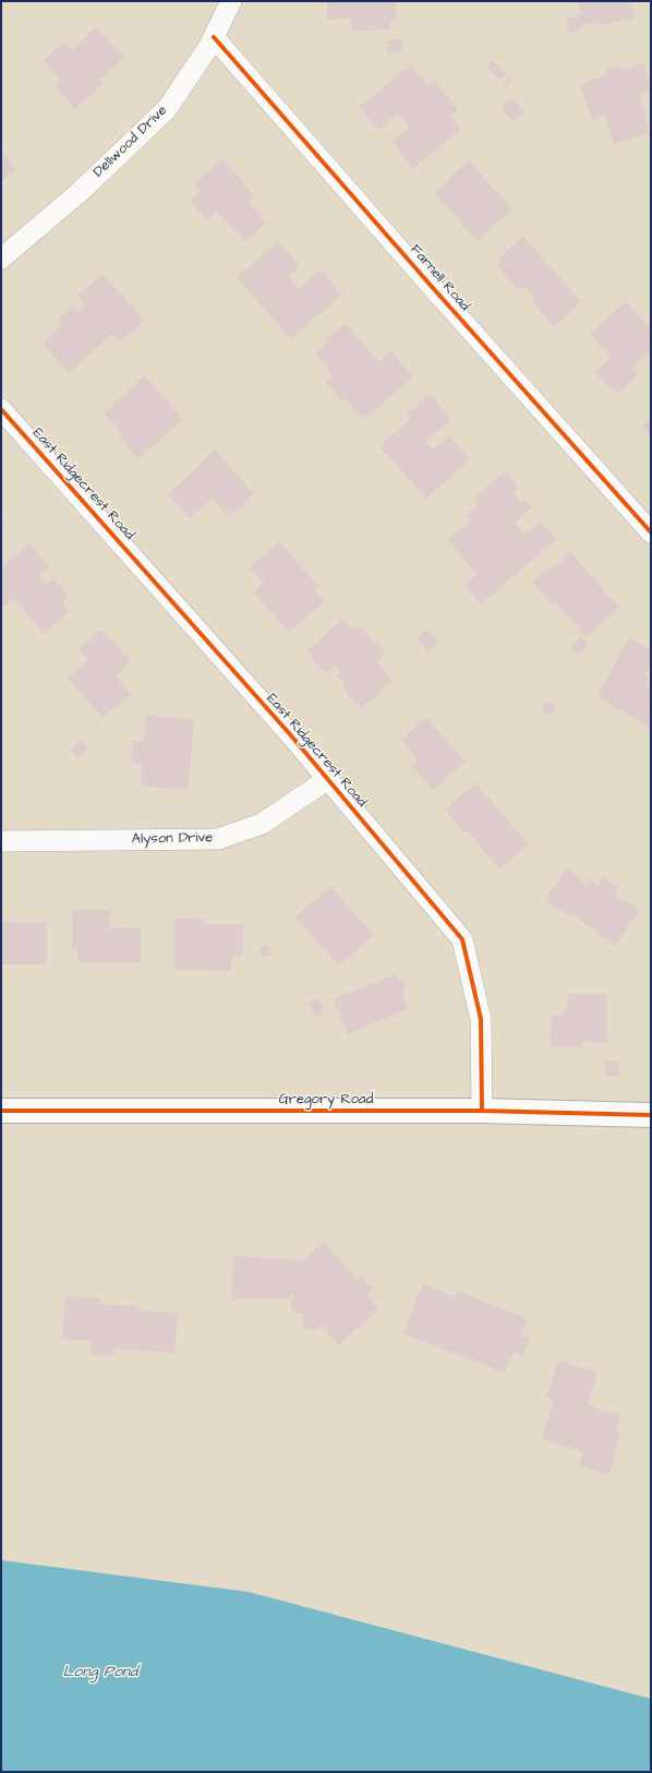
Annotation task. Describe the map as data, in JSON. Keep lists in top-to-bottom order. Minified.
{"streets":{"street":["Dellwood Drive","Farnell Road","East Ridgecrest Road","Alyson Drive","Gregory Road"]},"crossings":[["Dellwood Drive","Farnell Road"],["East Ridgecrest Road","Alyson Drive"],["East Ridgecrest Road","Gregory Road"]],"water":["Long Pond"]}
